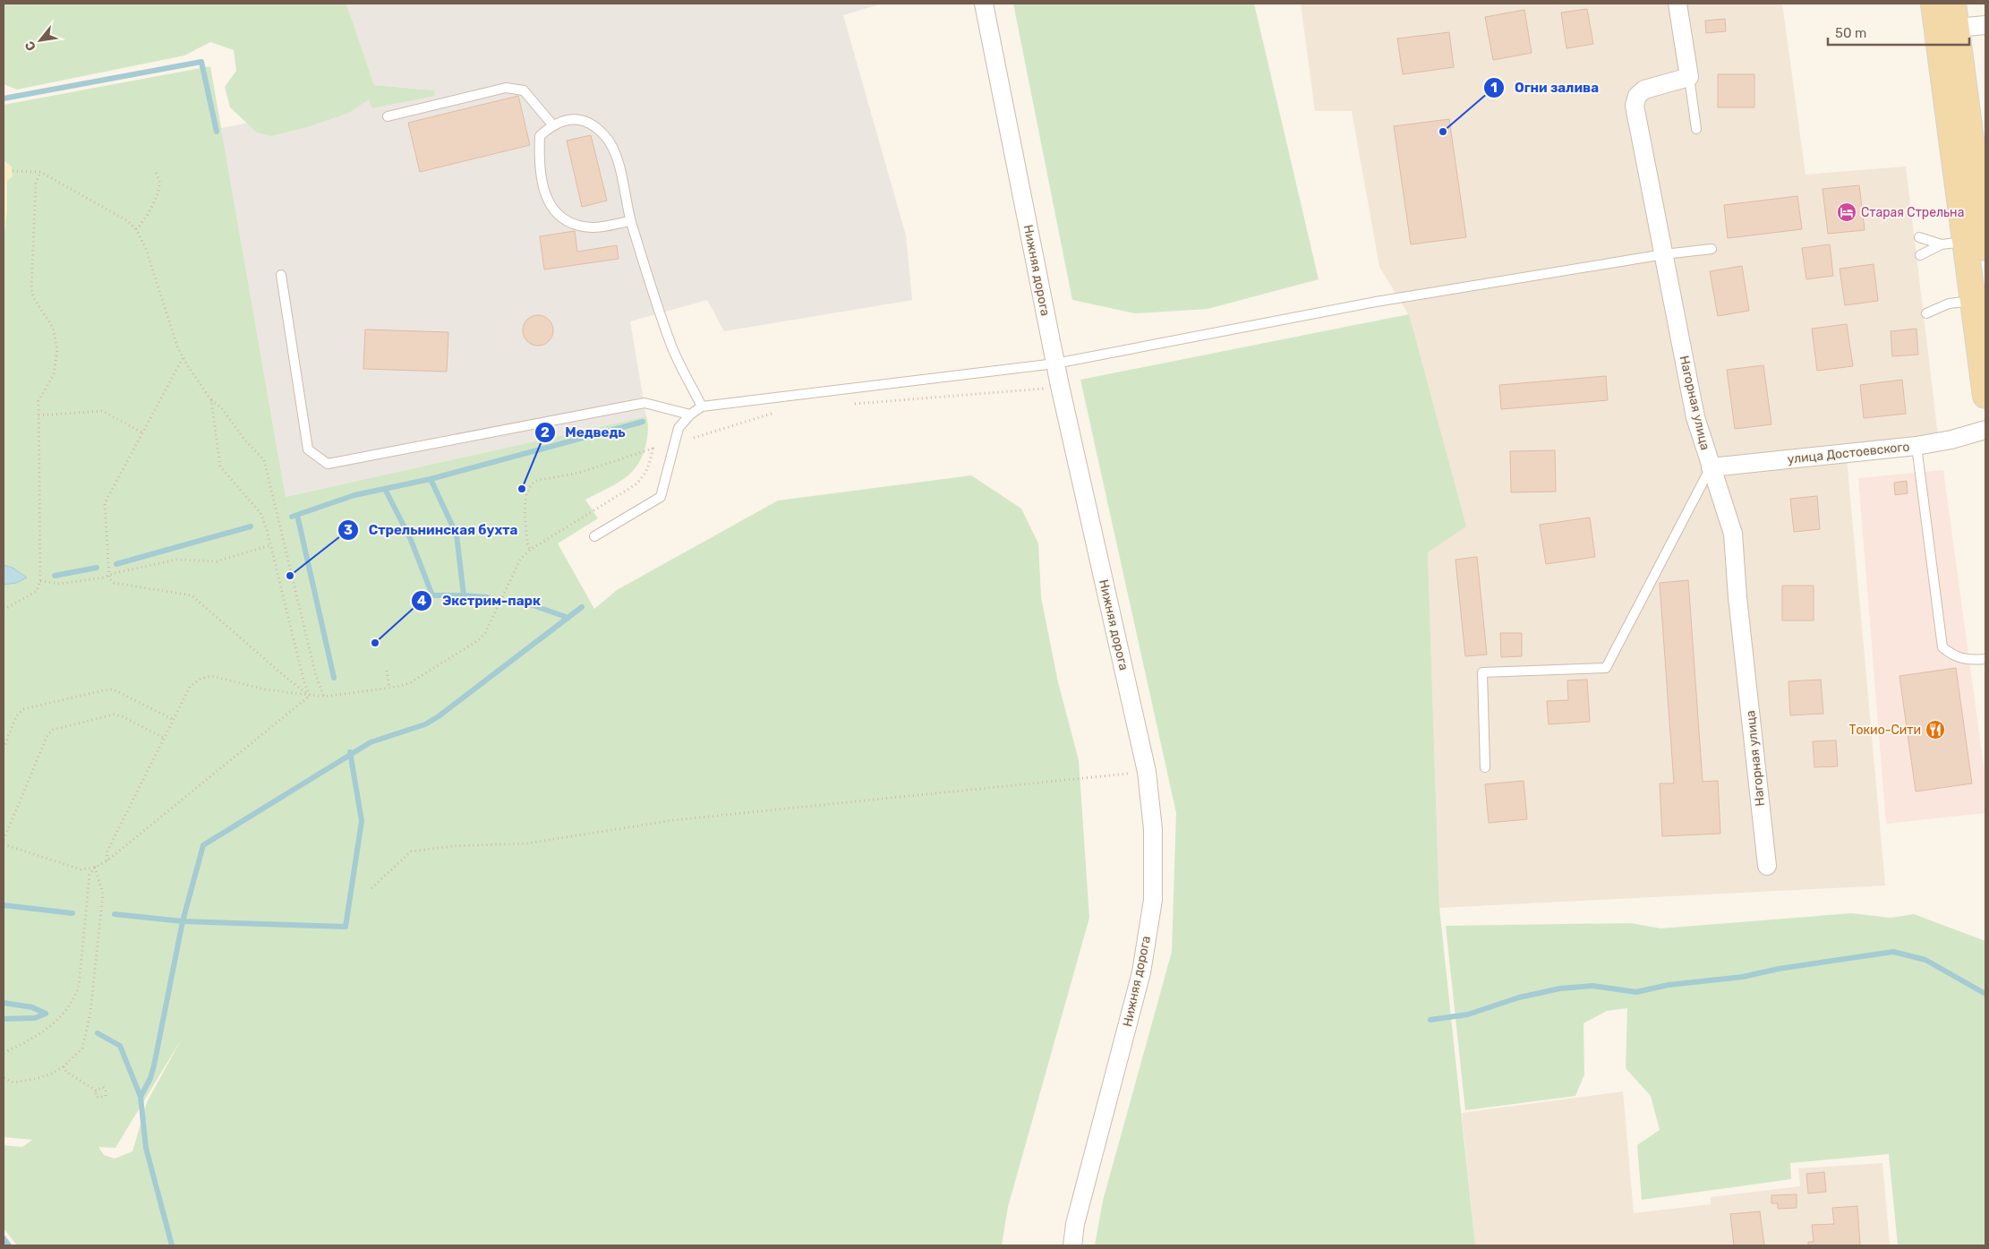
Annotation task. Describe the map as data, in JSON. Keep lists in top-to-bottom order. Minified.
{"streets":{"street":["Нижняя дорога","Нагорная улица","улица Достоевского"]},"crossings":[["Нагорная улица","улица Достоевского"]],"places":{"other":["Огни залива","Медведь","Стрельнинская бухта","Экстрим-парк"],"hotel":["Старая Стрельна"],"restaurant":["Токио-Сити"]},"scale_bar":"50 m","north":"bottom left"}
